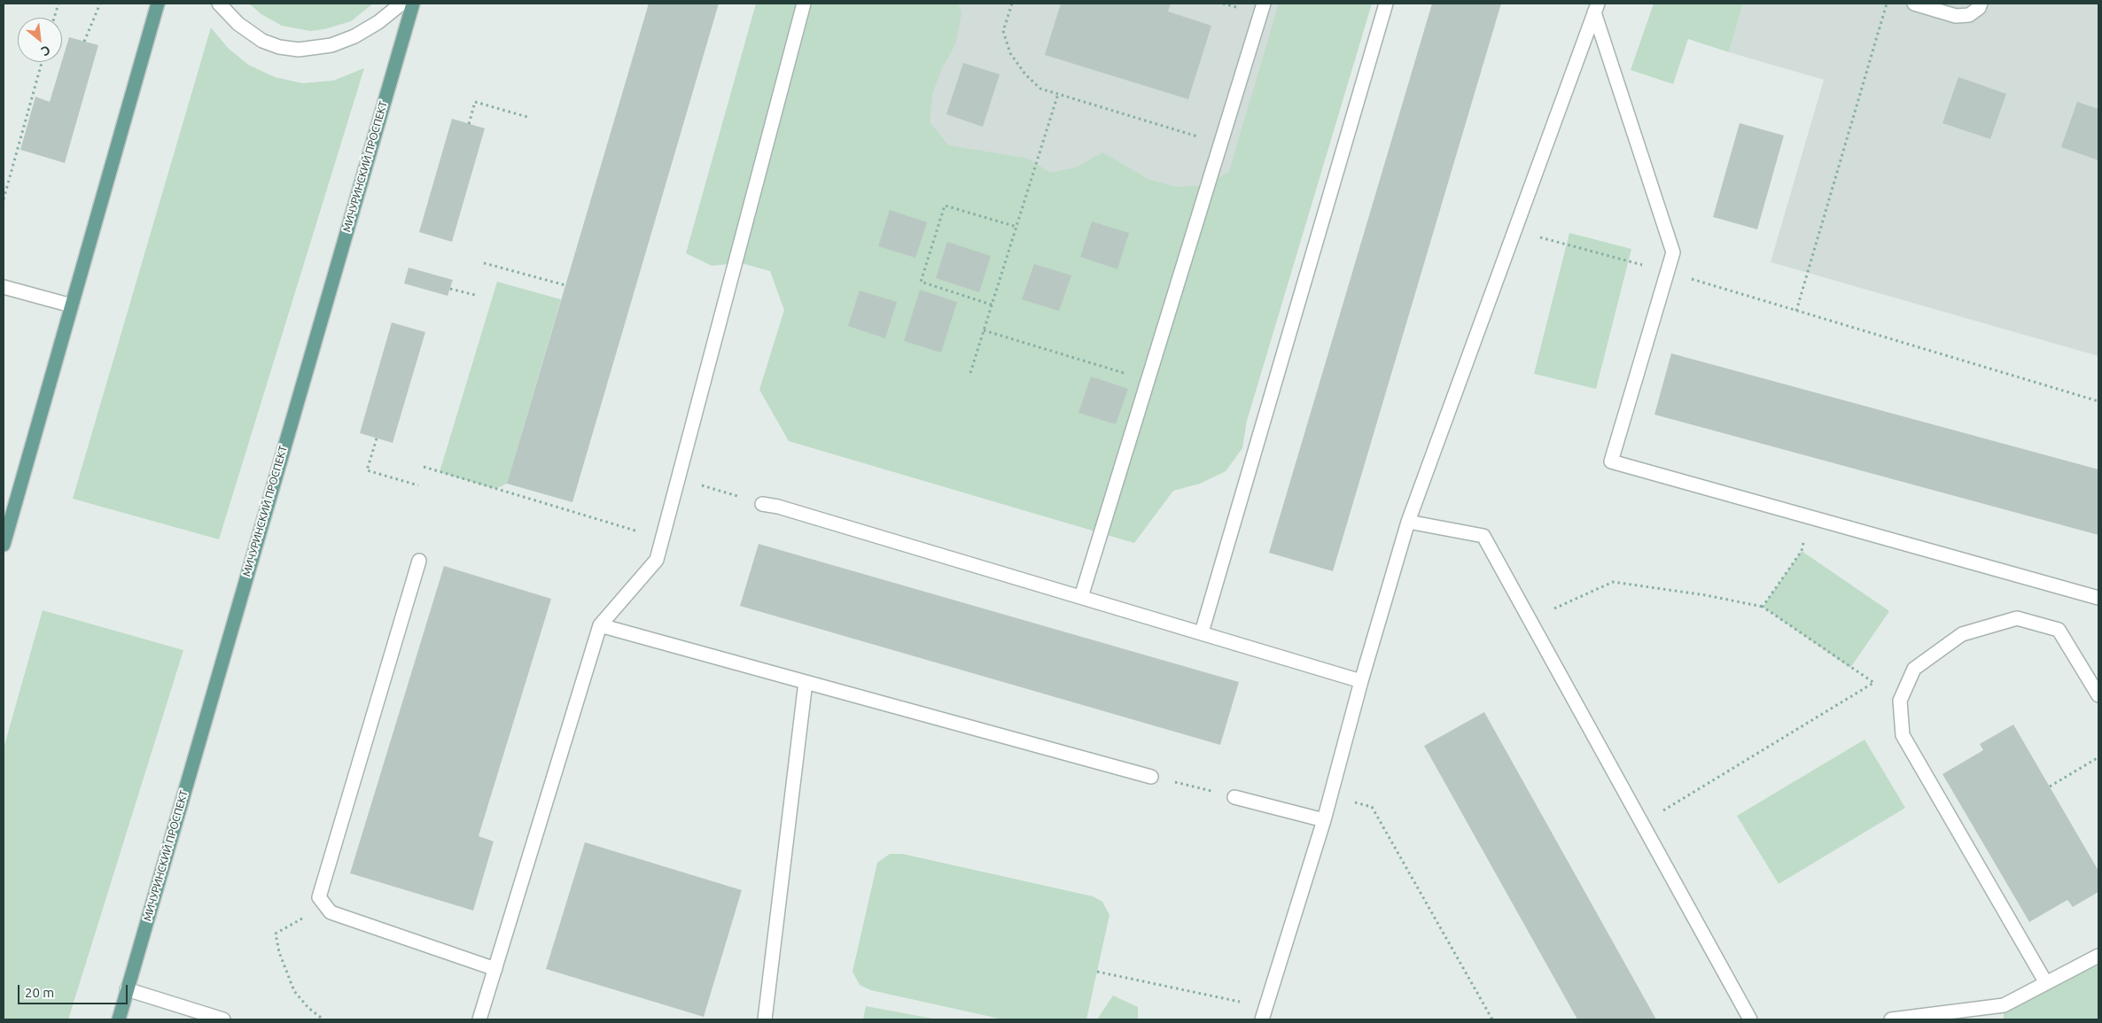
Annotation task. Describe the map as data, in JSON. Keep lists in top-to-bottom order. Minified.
{"streets":{"main road":["МИЧУРИНСКИЙ ПРОСПЕКТ"]},"scale_bar":"20 m","north":"bottom right"}
